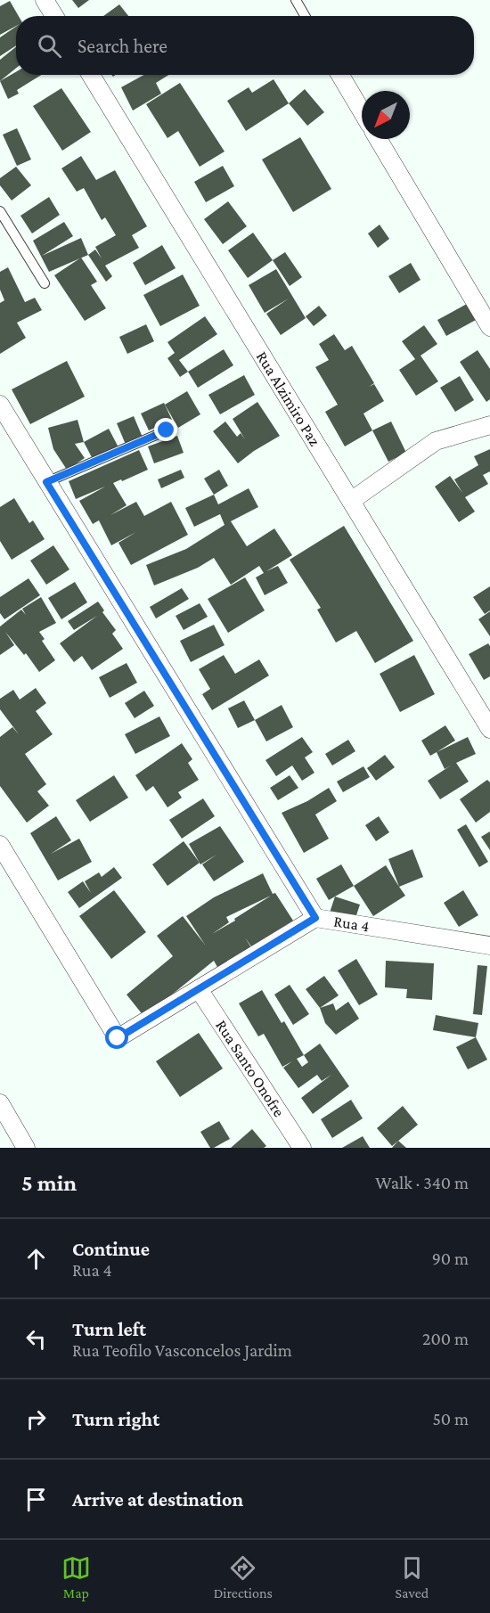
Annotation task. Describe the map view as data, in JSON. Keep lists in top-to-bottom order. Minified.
{"streets":{"street":["Rua Alzimiro Paz","Rua 4","Rua Santo Onofre"]},"crossings":[["Rua 4","Rua Santo Onofre"]],"north":"bottom left","page":{"search":"Search here","heading":["5 min","Walk · 340 m"],"list":[["Continue","Rua 4","90 m"],["Turn left","Rua Teofilo Vasconcelos Jardim","200 m"],["Turn right","50 m"],"Arrive at destination"],"nav":["Map","Directions","Saved"]}}
